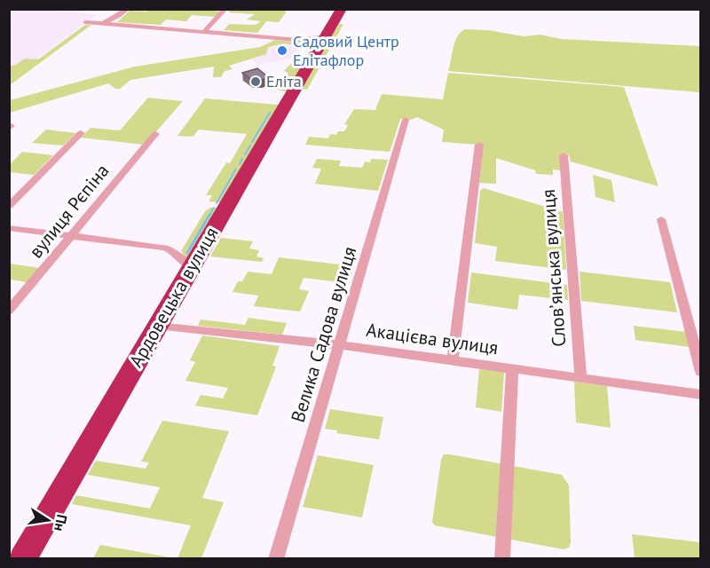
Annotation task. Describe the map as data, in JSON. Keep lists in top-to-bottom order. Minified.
{"streets":{"highway":["Ардовецька вулиця"],"street":["вулиця Рєпіна","Словʼянська вулиця","Велика Садова вулиця","Акацієва вулиця"]},"crossings":[["Словʼянська вулиця","Акацієва вулиця"],["Ардовецька вулиця","Акацієва вулиця"],["Велика Садова вулиця","Акацієва вулиця"]],"places":["Садовий Центр Елітафлор","Еліта"],"north":"right"}
